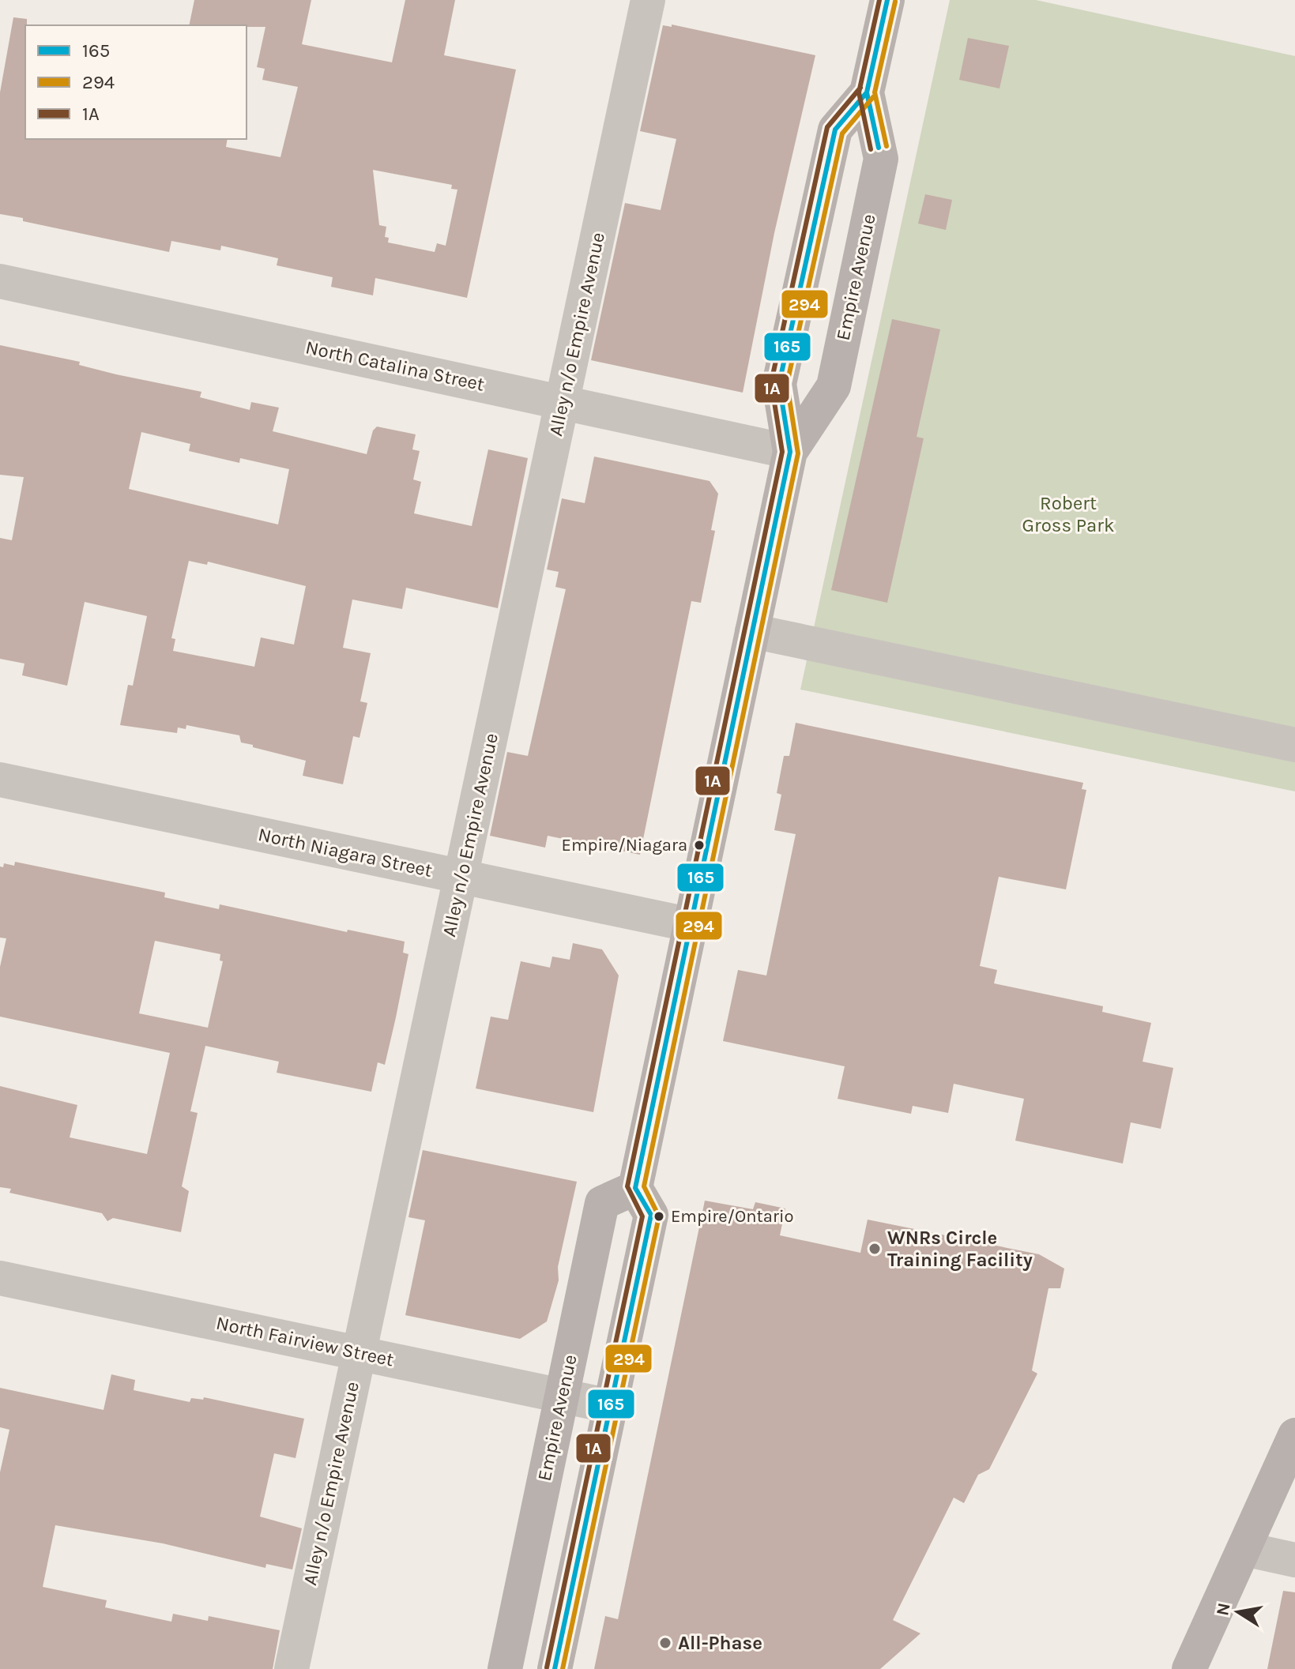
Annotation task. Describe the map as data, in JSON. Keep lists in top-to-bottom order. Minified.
{"streets":{"main road":["Empire Avenue"],"street":["Alley n/o Empire Avenue","North Catalina Street","North Niagara Street","North Fairview Street"]},"crossings":[["Empire Avenue","North Catalina Street"],["Empire Avenue","North Niagara Street"],["Empire Avenue","North Fairview Street"],["Alley n/o Empire Avenue","North Catalina Street"],["Alley n/o Empire Avenue","North Niagara Street"],["Alley n/o Empire Avenue","North Fairview Street"]],"parks":["Robert Gross Park"],"places":["Empire/Niagara","Empire/Ontario","WNRs Circle Training Facility","All-Phase"],"lines":["transit line 165","transit line 1A","transit line 294"],"legend":["165","294","1A"],"north":"left"}
